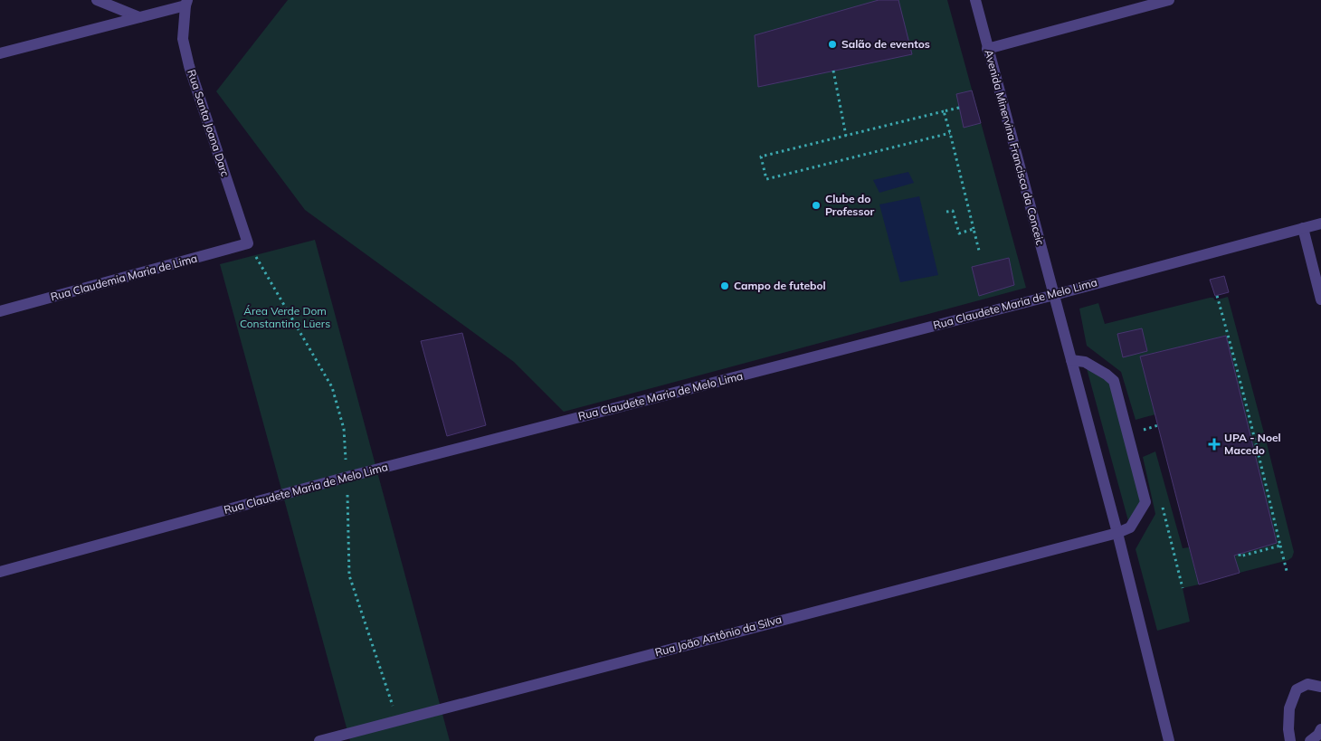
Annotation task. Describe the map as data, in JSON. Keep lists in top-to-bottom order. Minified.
{"streets":{"street":["Rua Santa Joana Darc","Avenida Minervina Francisca da Conceic","Rua Claudemia Maria de Lima","Rua Claudete Maria de Melo Lima","Rua João Antônio da Silva"]},"crossings":[["Rua Santa Joana Darc","Rua Claudemia Maria de Lima"],["Avenida Minervina Francisca da Conceic","Rua Claudete Maria de Melo Lima"],["Avenida Minervina Francisca da Conceic","Rua João Antônio da Silva"]],"parks":["Área Verde Dom Constantino Lüers"],"places":{"other":["Salão de eventos","Clube do Professor","Campo de futebol"],"health":["UPA - Noel Macedo"]}}
